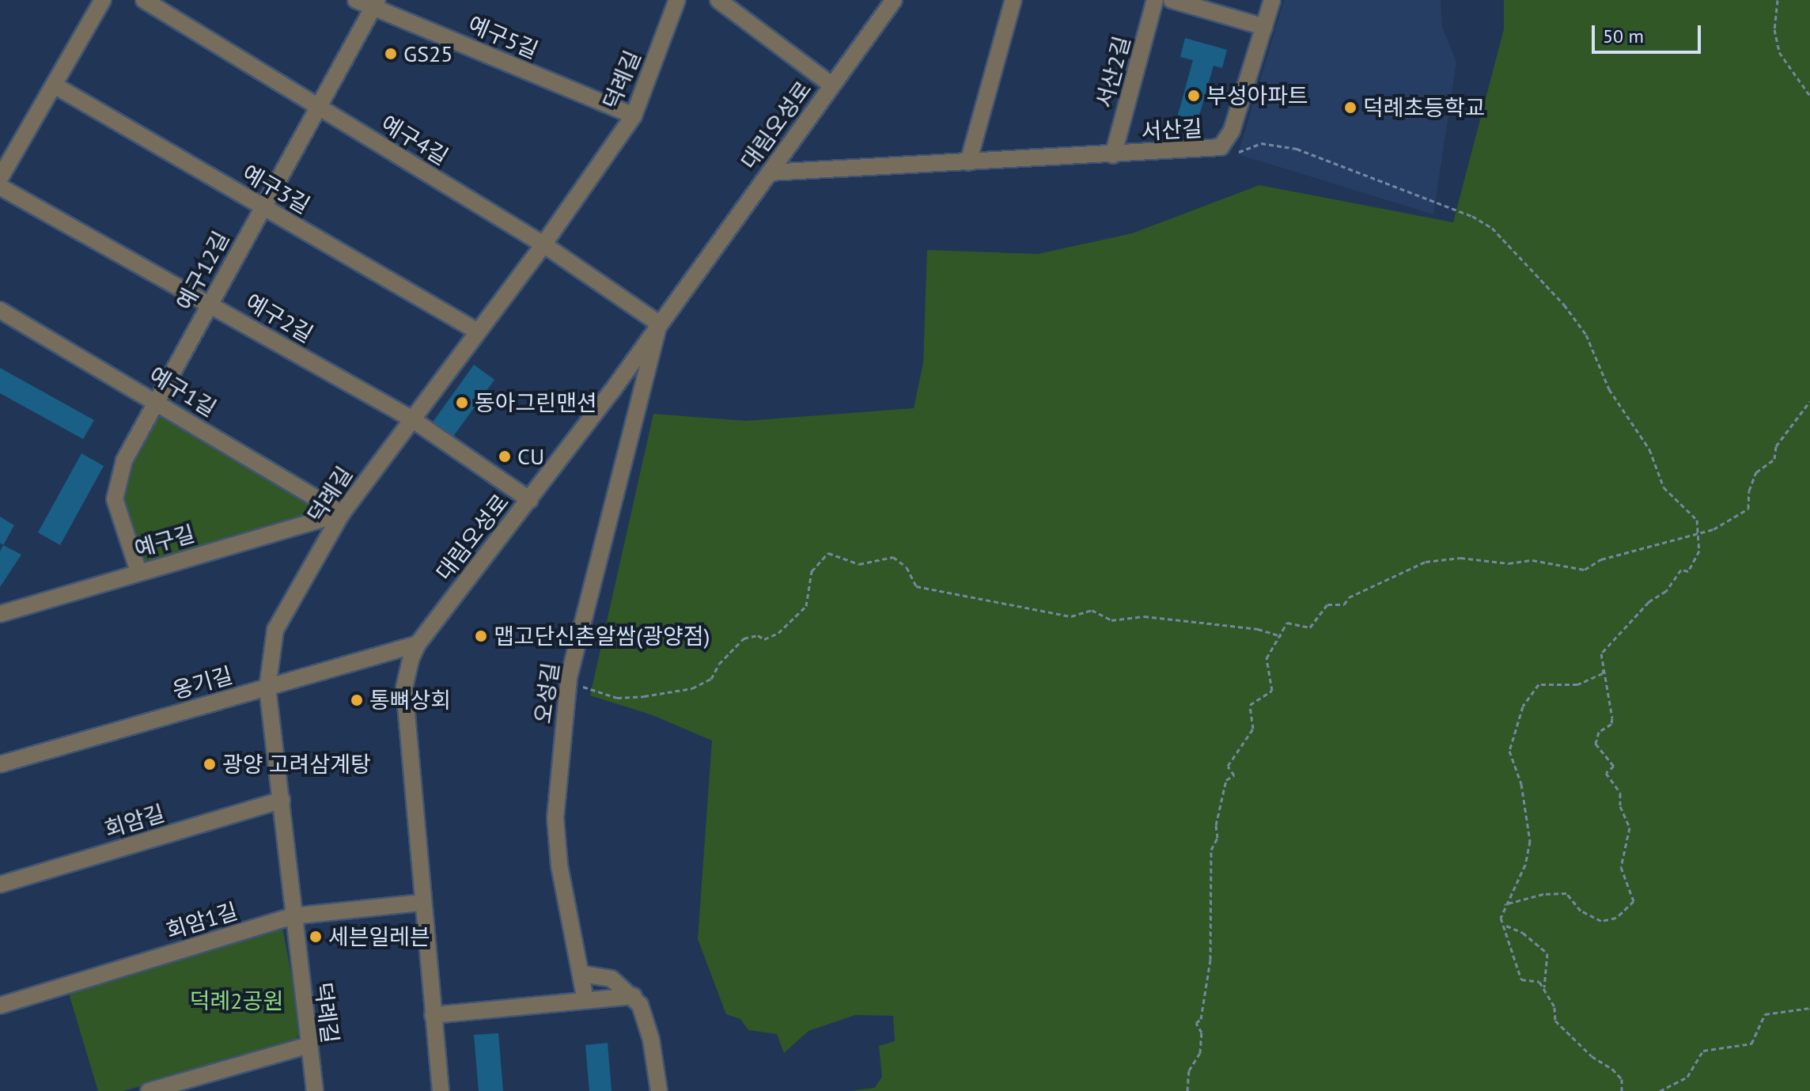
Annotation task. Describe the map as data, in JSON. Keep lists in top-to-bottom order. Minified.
{"streets":{"street":["예구5길","서산2길","덕례길","대림오성로","서산길","예구4길","예구3길","예구12길","예구2길","예구1길","예구길","옹기길","오성길","회암길","회암1길"]},"crossings":[["예구5길","덕례길"],["예구5길","예구12길"],["서산2길","서산길"],["덕례길","예구4길"],["덕례길","예구3길"],["덕례길","예구2길"],["덕례길","예구1길"],["덕례길","예구길"],["덕례길","옹기길"],["덕례길","회암길"],["덕례길","회암1길"],["대림오성로","서산길"],["대림오성로","예구4길"],["대림오성로","예구2길"],["대림오성로","옹기길"],["대림오성로","오성길"],["대림오성로","회암1길"],["예구4길","예구12길"],["예구4길","오성길"],["예구3길","예구12길"],["예구12길","예구2길"],["예구12길","예구1길"],["예구12길","예구길"],["예구1길","예구길"]],"parks":["덕례2공원"],"places":["GS25","부성아파트","덕례초등학교","동아그린맨션","CU","맵고단신촌알쌈(광양점)","통뼈상회","광양 고려삼계탕","세븐일레븐"],"scale_bar":"50 m"}
